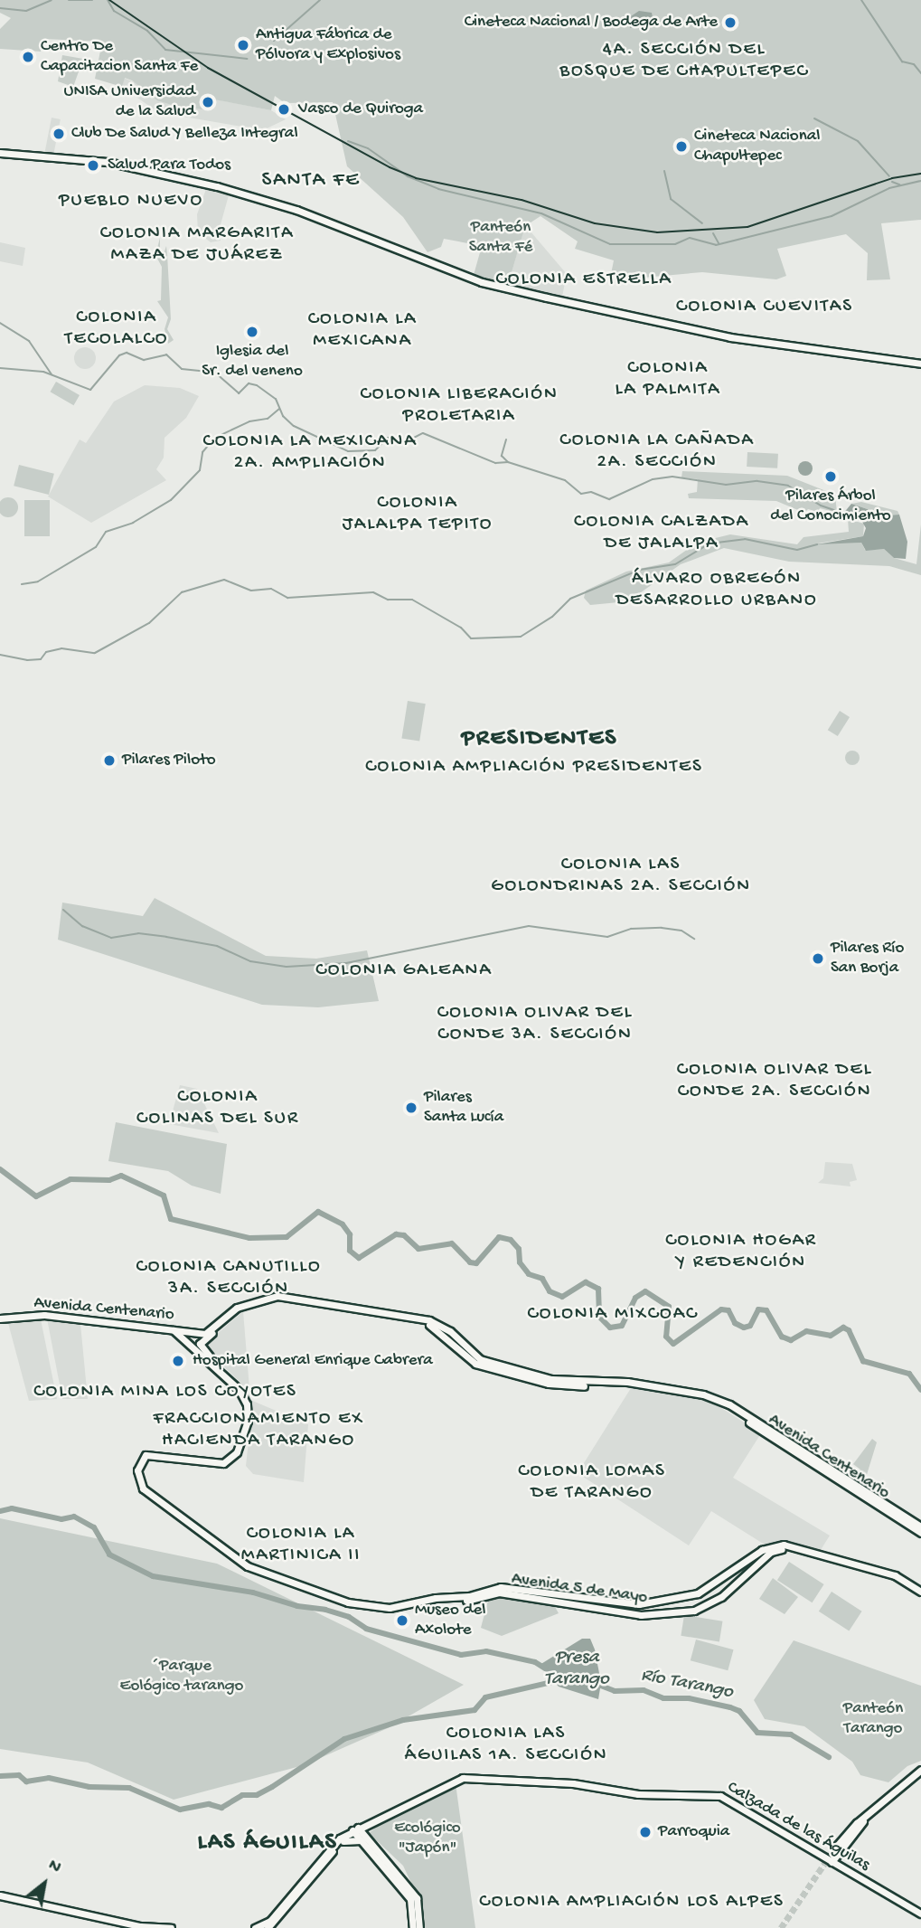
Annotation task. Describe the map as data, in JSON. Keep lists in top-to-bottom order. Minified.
{"streets":{"main road":["Avenida Centenario","Avenida 5 de Mayo","Calzada de las Águilas"]},"districts":["4A. SECCIÓN DEL BOSQUE DE CHAPULTEPEC","SANTA FE","PUEBLO NUEVO","COLONIA MARGARITA MAZA DE JUÁREZ","COLONIA ESTRELLA","COLONIA CUEVITAS","COLONIA TECOLALCO","COLONIA LA MEXICANA","COLONIA LA PALMITA","COLONIA LIBERACIÓN PROLETARIA","COLONIA LA CAÑADA 2A. SECCIÓN","COLONIA LA MEXICANA 2A. AMPLIACIÓN","COLONIA JALALPA TEPITO","COLONIA CALZADA DE JALALPA","ÁLVARO OBREGÓN DESARROLLO URBANO","PRESIDENTES","COLONIA AMPLIACIÓN PRESIDENTES","COLONIA LAS GOLONDRINAS 2A. SECCIÓN","COLONIA GALEANA","COLONIA OLIVAR DEL CONDE 3A. SECCIÓN","COLONIA OLIVAR DEL CONDE 2A. SECCIÓN","COLONIA COLINAS DEL SUR","COLONIA HOGAR Y REDENCIÓN","COLONIA CANUTILLO 3A. SECCIÓN","COLONIA MIXCOAC","COLONIA MINA LOS COYOTES","FRACCIONAMIENTO EX HACIENDA TARANGO","COLONIA LOMAS DE TARANGO","COLONIA LA MARTINICA II","COLONIA LAS ÁGUILAS 1A. SECCIÓN","LAS ÁGUILAS","COLONIA AMPLIACIÓN LOS ALPES"],"water":["Presa Tarango","Río Tarango"],"parks":["Panteón Santa Fé","´Parque Eológico tarango","Panteón Tarango","Ecológico \"Japón\""],"places":["Cineteca Nacional / Bodega de Arte","Antigua Fábrica de Pólvora y Explosivos","Centro De Capacitacion Santa Fe","UNISA Universidad de la Salud","Vasco de Quiroga","Club De Salud Y Belleza Integral","Cineteca Nacional Chapultepec","Salud Para Todos","Iglesia del Sr. del veneno","Pilares Árbol del Conocimiento","Pilares Piloto","Pilares Río San Borja","Pilares Santa Lucía","Hospital General Enrique Cabrera","Museo del Axolote","Parroquia"],"north":"top right"}
